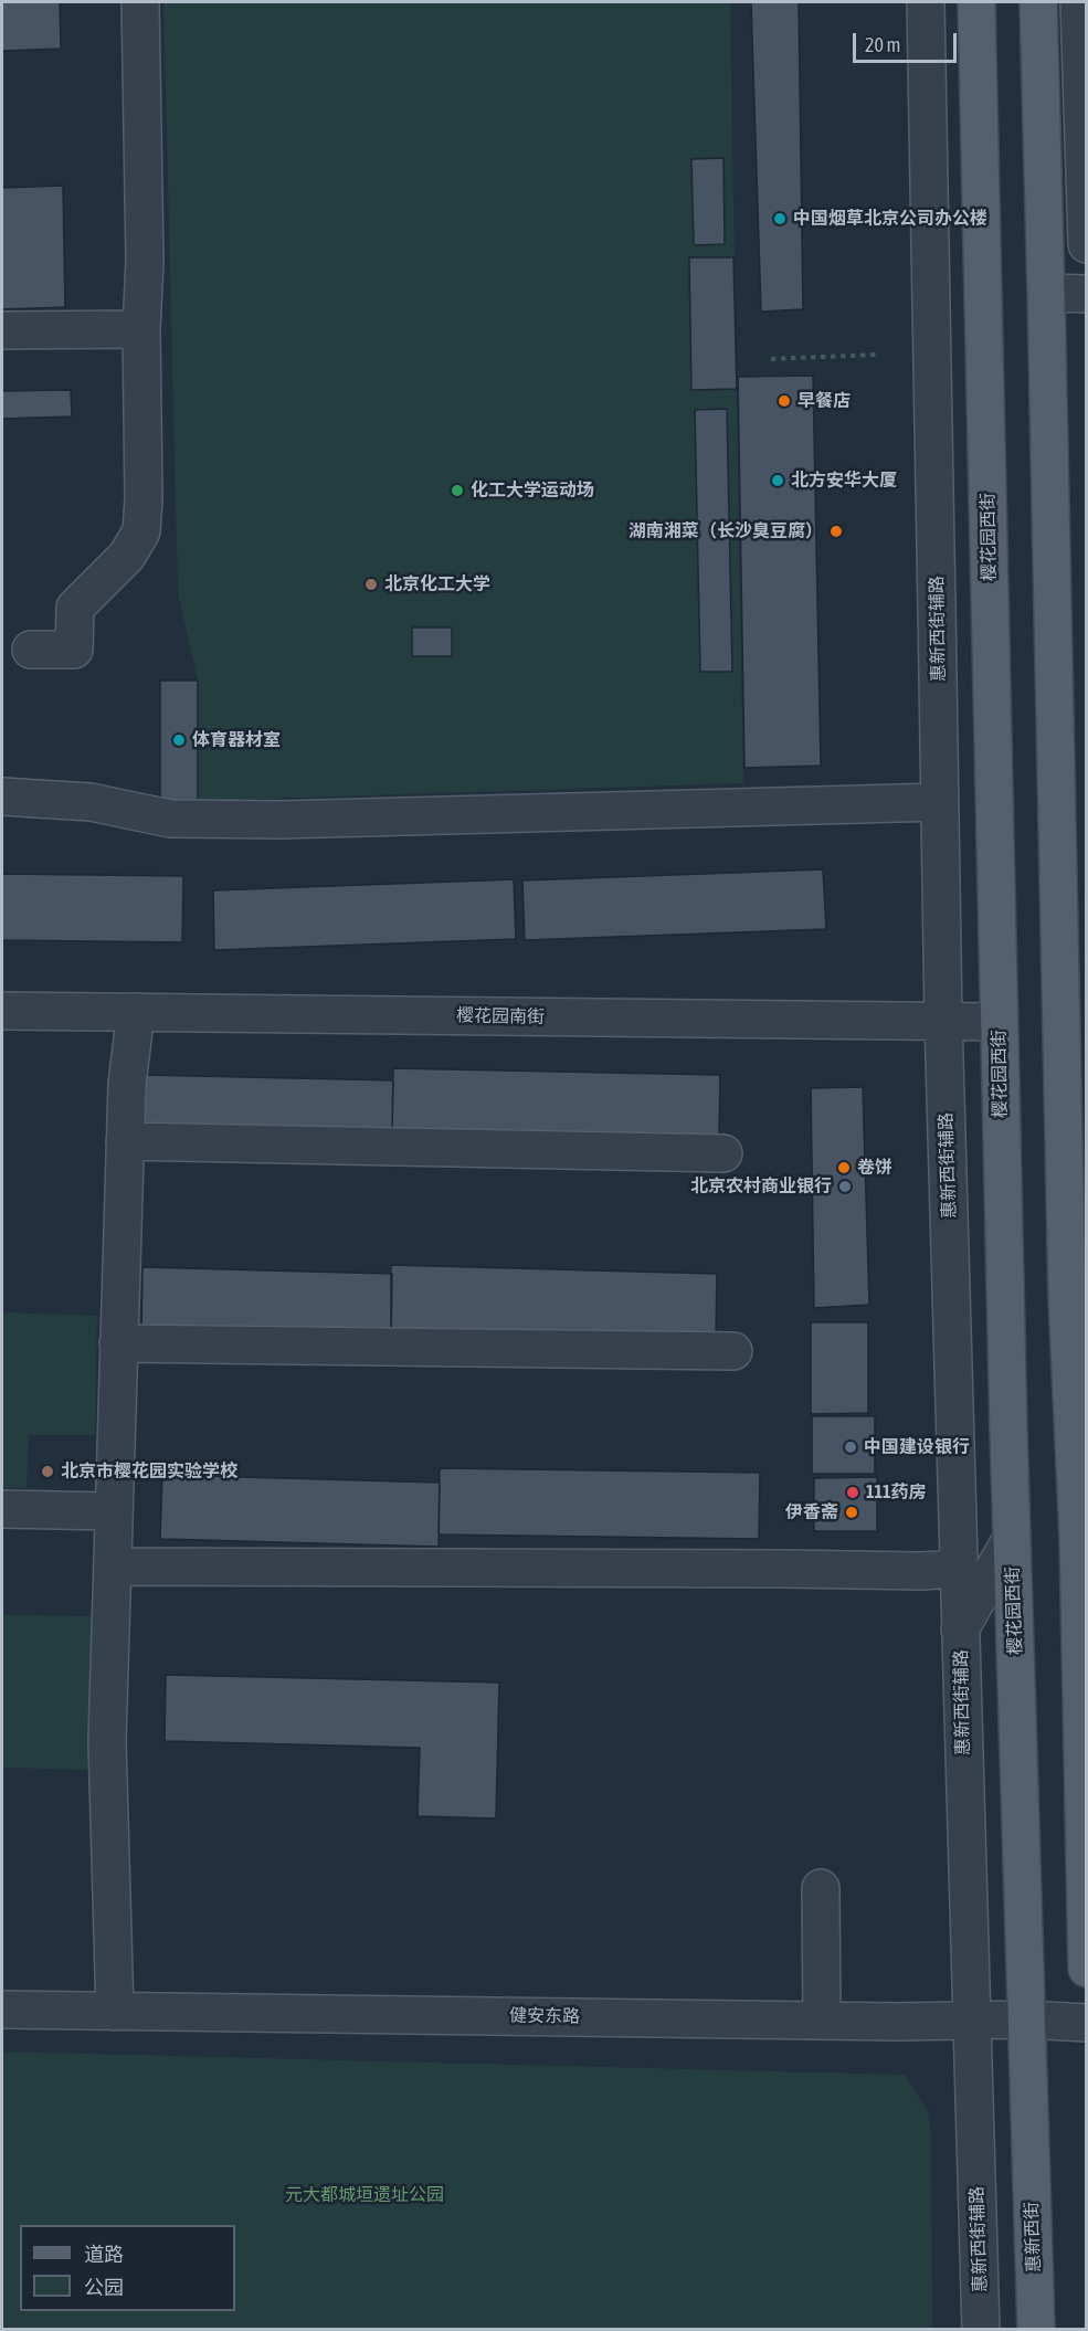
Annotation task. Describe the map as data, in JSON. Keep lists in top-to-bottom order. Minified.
{"streets":{"main road":["樱花园西街","惠新西街"],"street":["惠新西街辅路","樱花园南街","健安东路"]},"crossings":[["樱花园西街","樱花园南街"],["樱花园西街","健安东路"],["樱花园西街","惠新西街"],["惠新西街辅路","樱花园南街"],["惠新西街辅路","健安东路"]],"parks":["元大都城垣遗址公园"],"places":["中国烟草北京公司办公楼","早餐店","北方安华大厦","化工大学运动场","湖南湘菜（长沙臭豆腐）","北京化工大学","体育器材室","卷饼","北京农村商业银行","中国建设银行","北京市樱花园实验学校","111药房","伊香斋"],"legend":["道路","公园"],"scale_bar":"20 m"}
